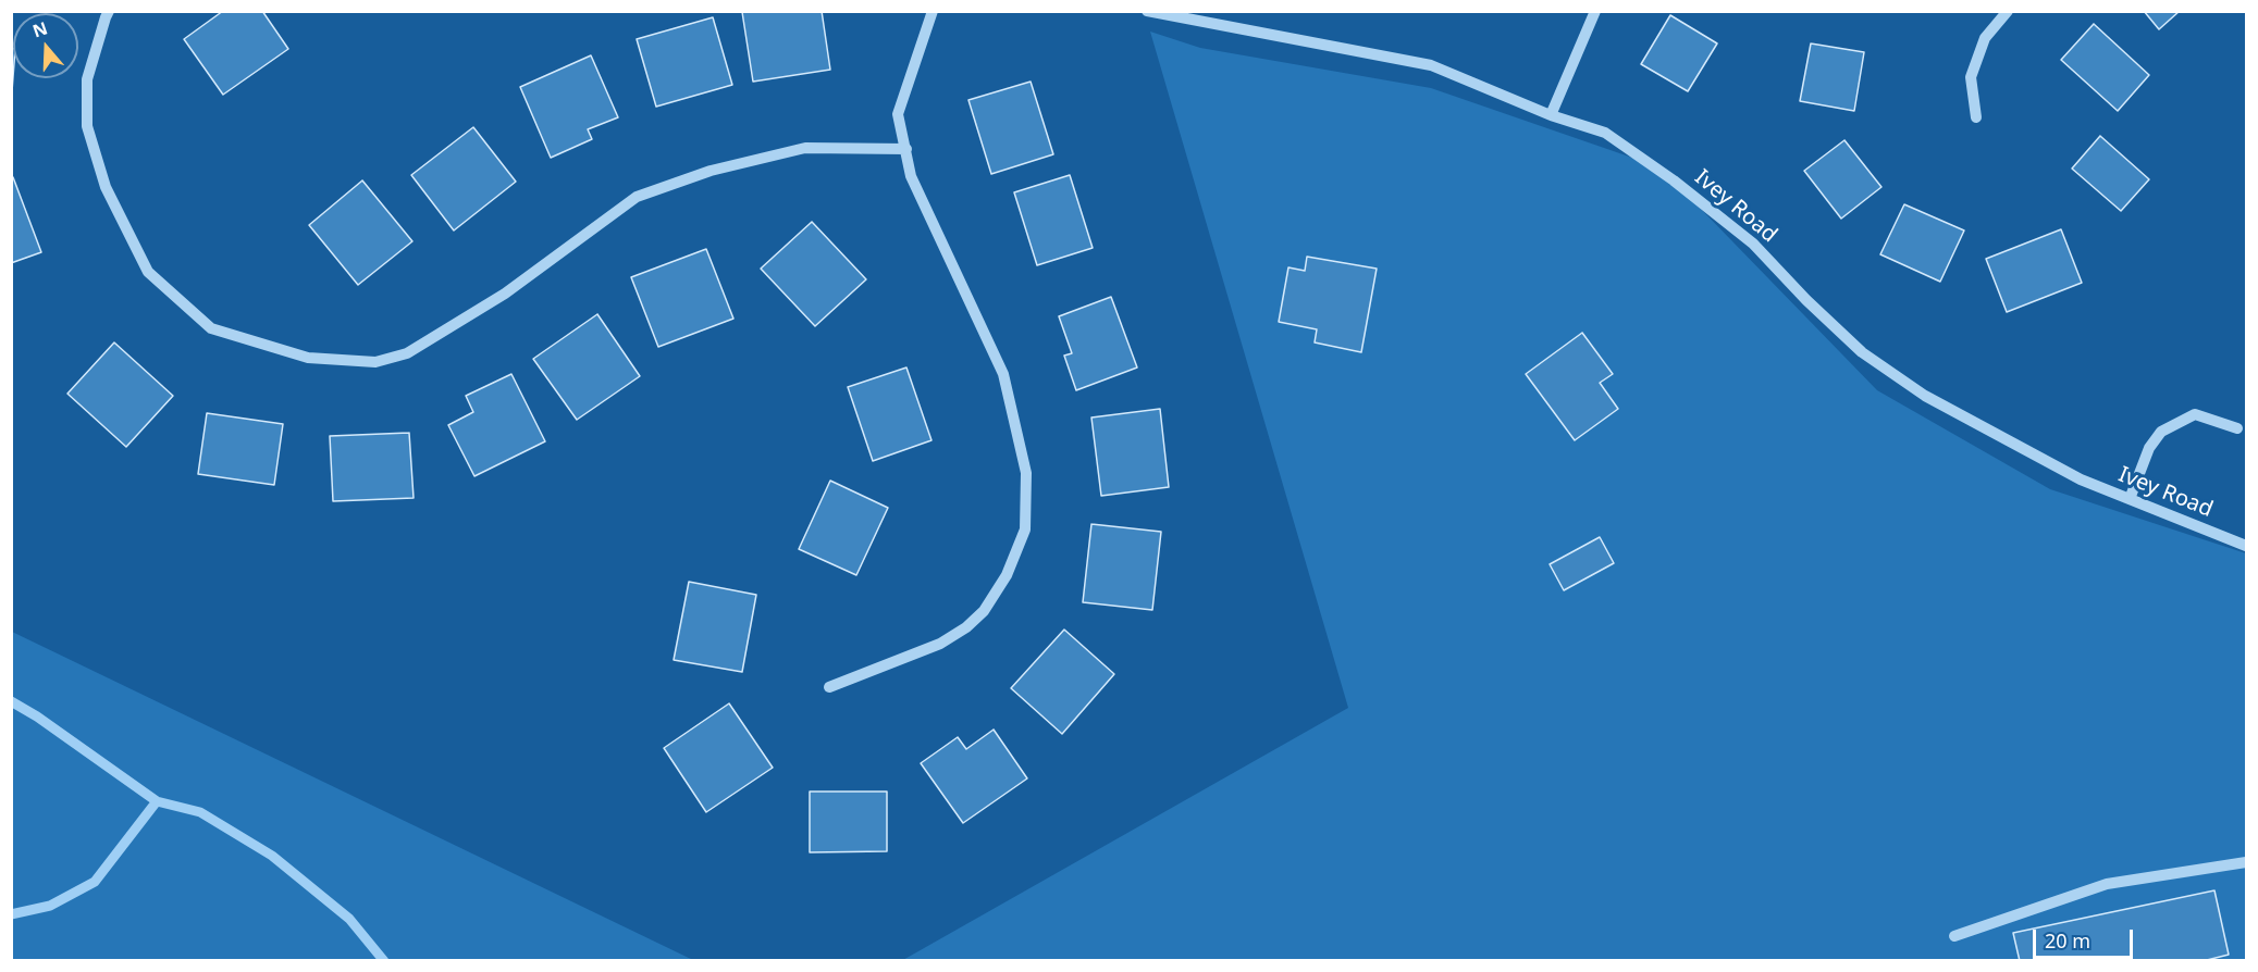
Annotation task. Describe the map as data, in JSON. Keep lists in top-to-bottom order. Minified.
{"streets":{"street":["Ivey Road"]},"scale_bar":"20 m","north":"top"}
